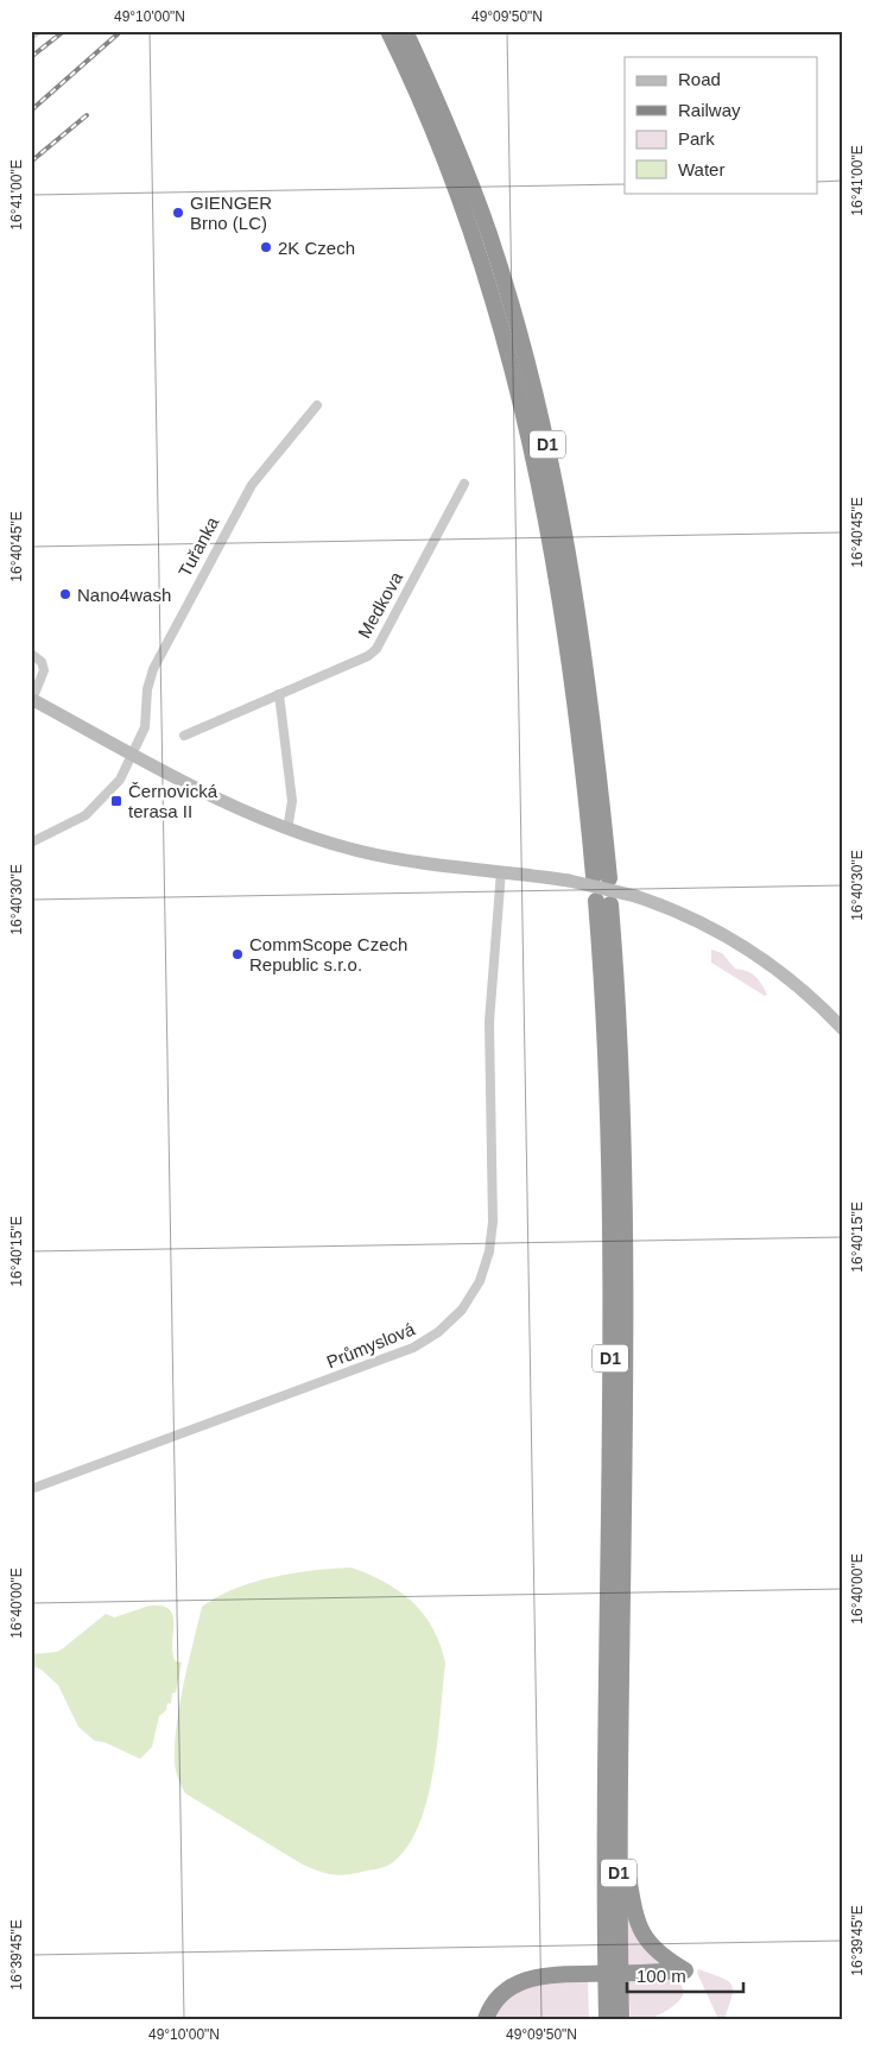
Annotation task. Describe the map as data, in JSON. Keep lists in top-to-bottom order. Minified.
{"streets":{"highway":["D1"],"street":["Tuřanka","Medkova","Průmyslová"]},"places":{"other":["GIENGER Brno (LC)","2K Czech","Nano4wash","CommScope Czech Republic s.r.o."],"transit":["Černovická terasa II"]},"legend":["Road","Railway","Park","Water"],"scale_bar":"100 m","coordinates":["49°10'00\"N","49°09'50\"N","16°41'00\"E","16°40'45\"E","16°40'30\"E","16°40'15\"E","16°40'00\"E","16°39'45\"E"]}
